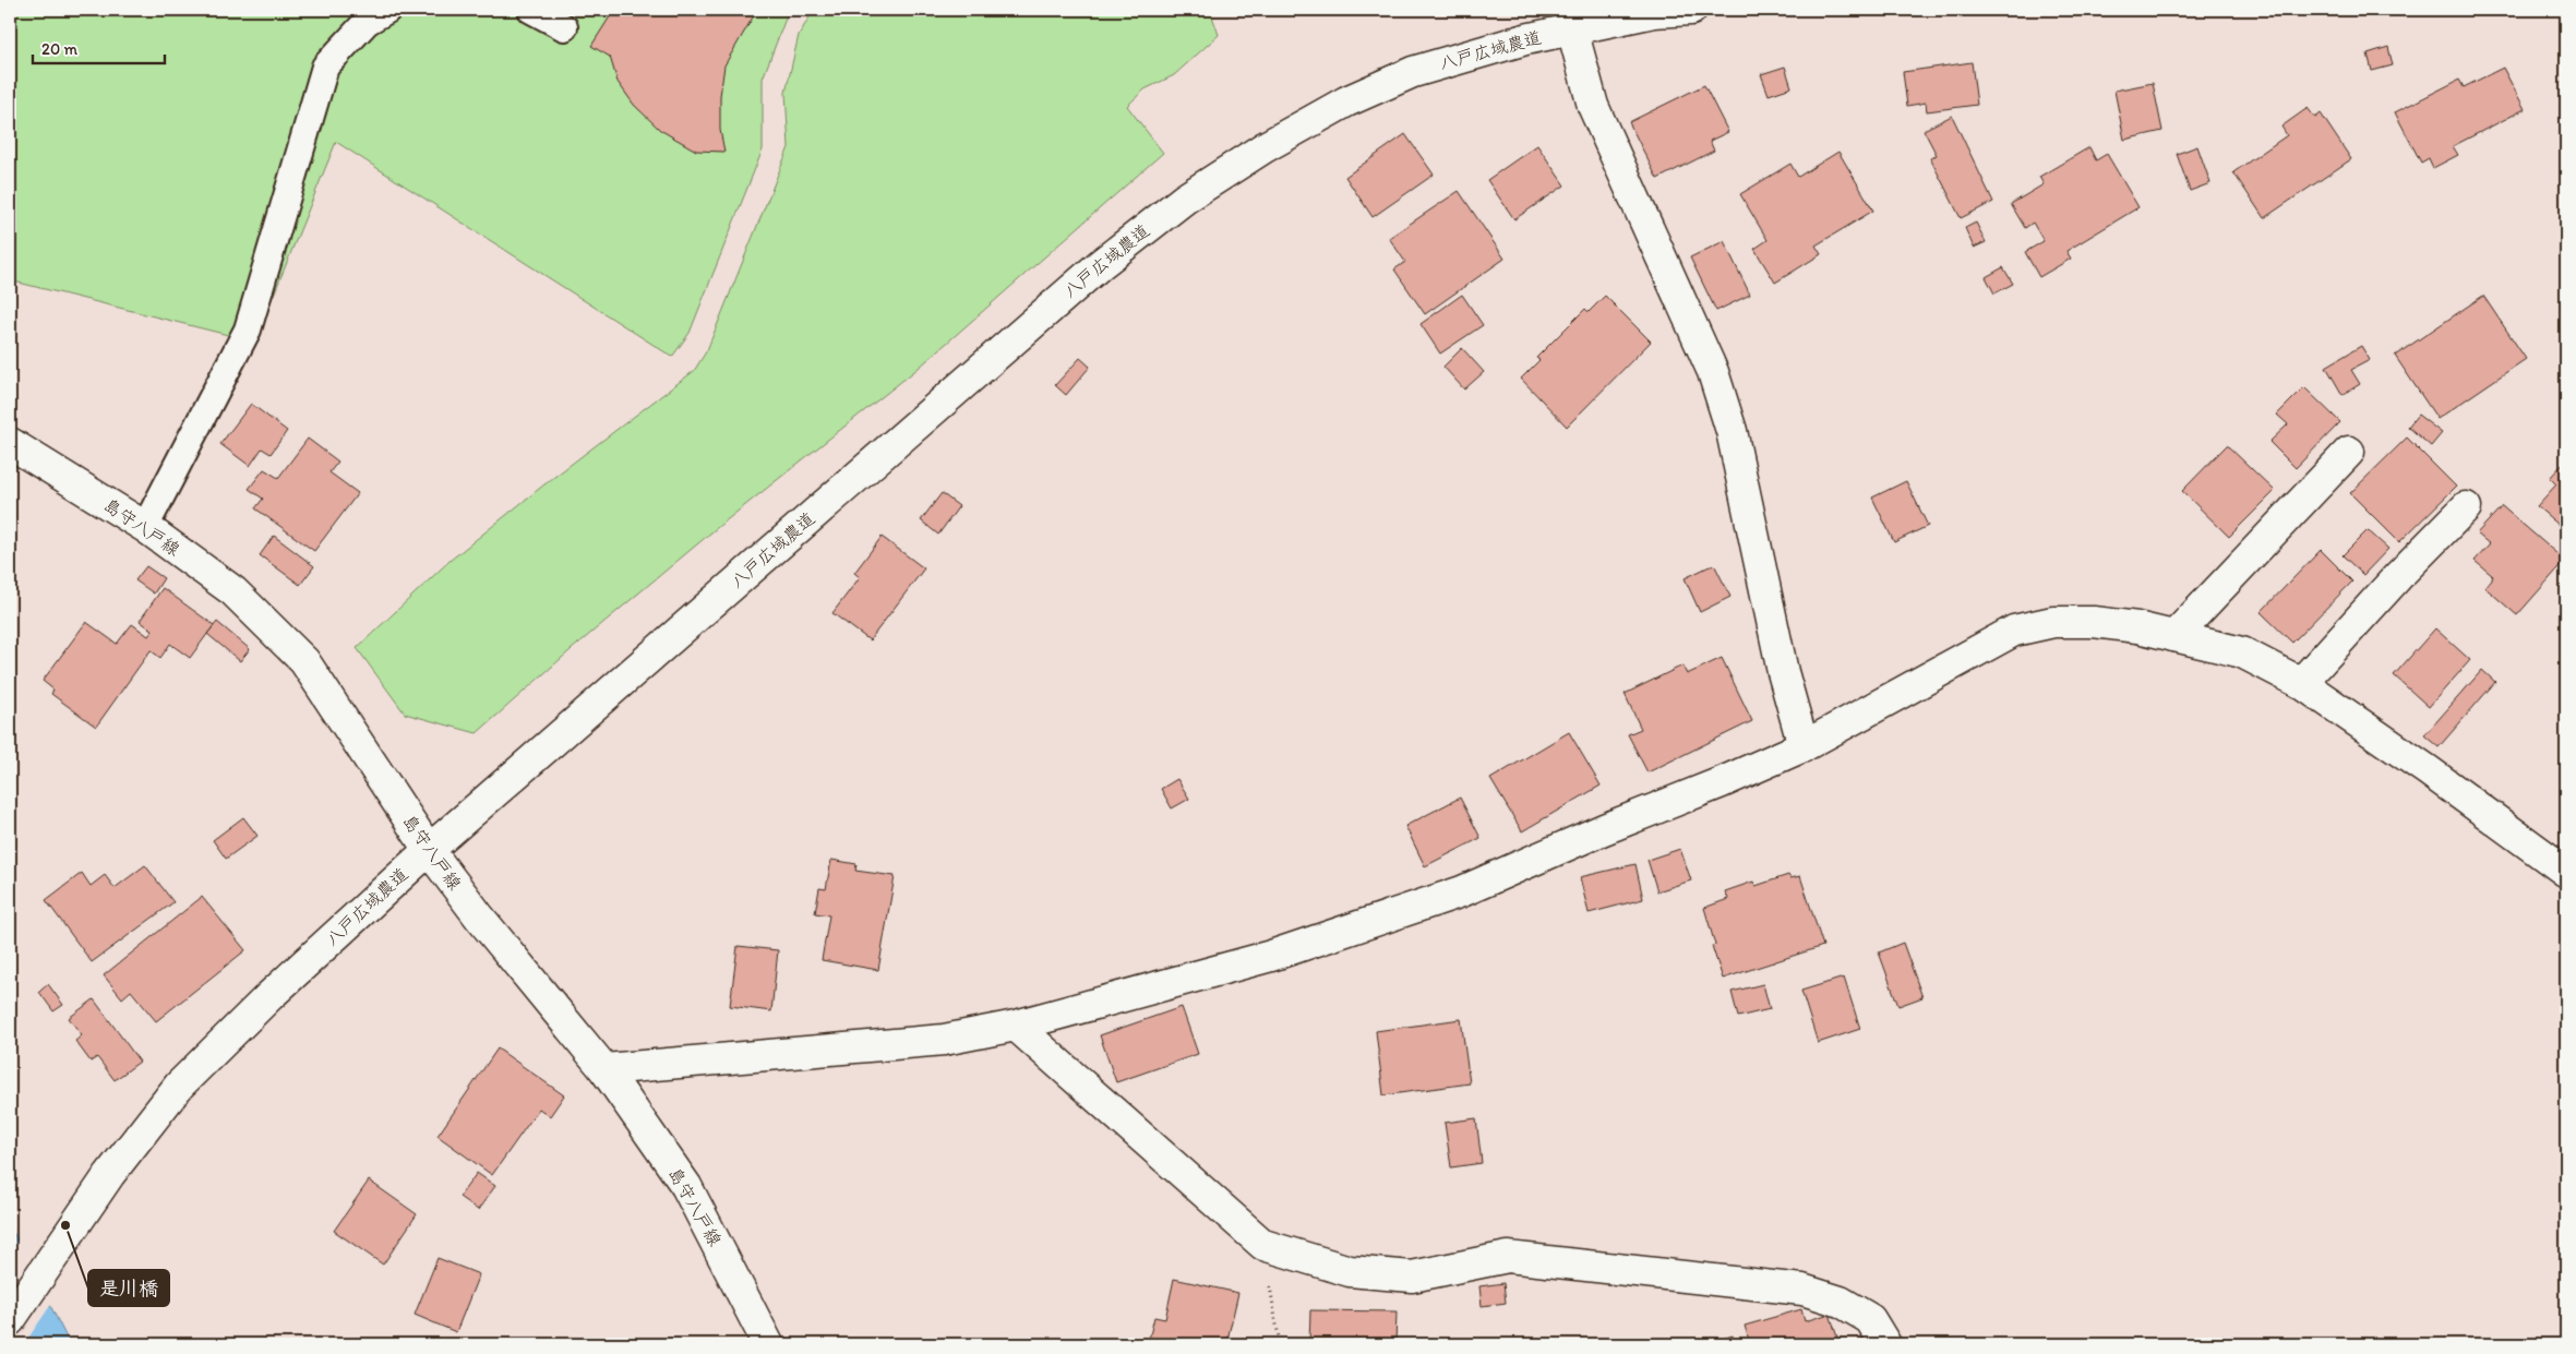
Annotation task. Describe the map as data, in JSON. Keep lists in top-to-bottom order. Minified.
{"streets":{"street":["八戸広域農道","島守八戸線"]},"crossings":[["八戸広域農道","島守八戸線"]],"places":["是川橋"],"scale_bar":"20 m"}
